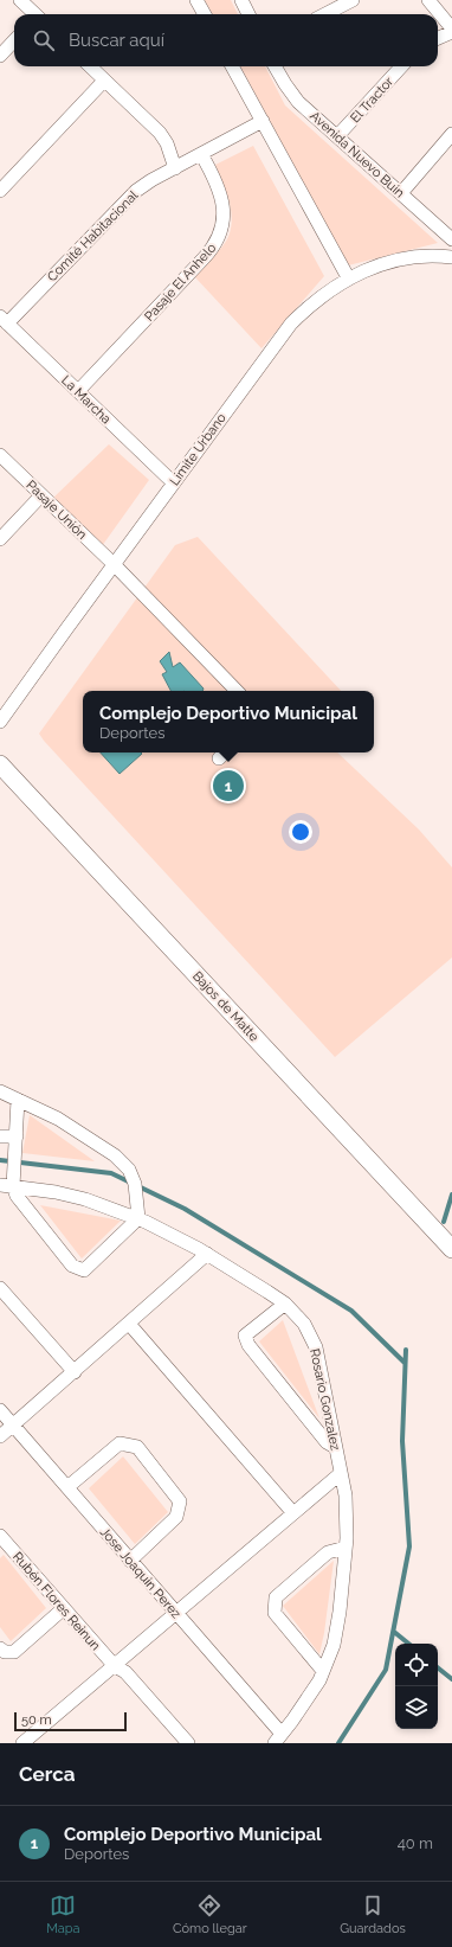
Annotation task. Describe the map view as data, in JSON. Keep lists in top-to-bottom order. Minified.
{"streets":{"main road":["Bajos de Matte"],"street":["El Tractor","Avenida Nuevo Buin","Comité Habitacional","Pasaje El Anhelo","La Marcha","Límite Urbano","Pasaje Unión","Rosario Gonzalez","Jose Joaquin Perez","Rubén Flores Reinun"]},"crossings":[["El Tractor","Avenida Nuevo Buin"],["Comité Habitacional","Pasaje El Anhelo"],["Comité Habitacional","La Marcha"],["Pasaje El Anhelo","La Marcha"],["La Marcha","Límite Urbano"],["Límite Urbano","Pasaje Unión"],["Rosario Gonzalez","Jose Joaquin Perez"]],"scale_bar":"50 m","page":{"search":"Buscar aquí","popup":["Complejo Deportivo Municipal","Deportes"],"pins":"1","scale":"50 m","heading":"Cerca","list":[{"mark":"1","name":"Complejo Deportivo Municipal","note":"Deportes","value":"40 m"}],"nav":["Mapa","Cómo llegar","Guardados"]}}
